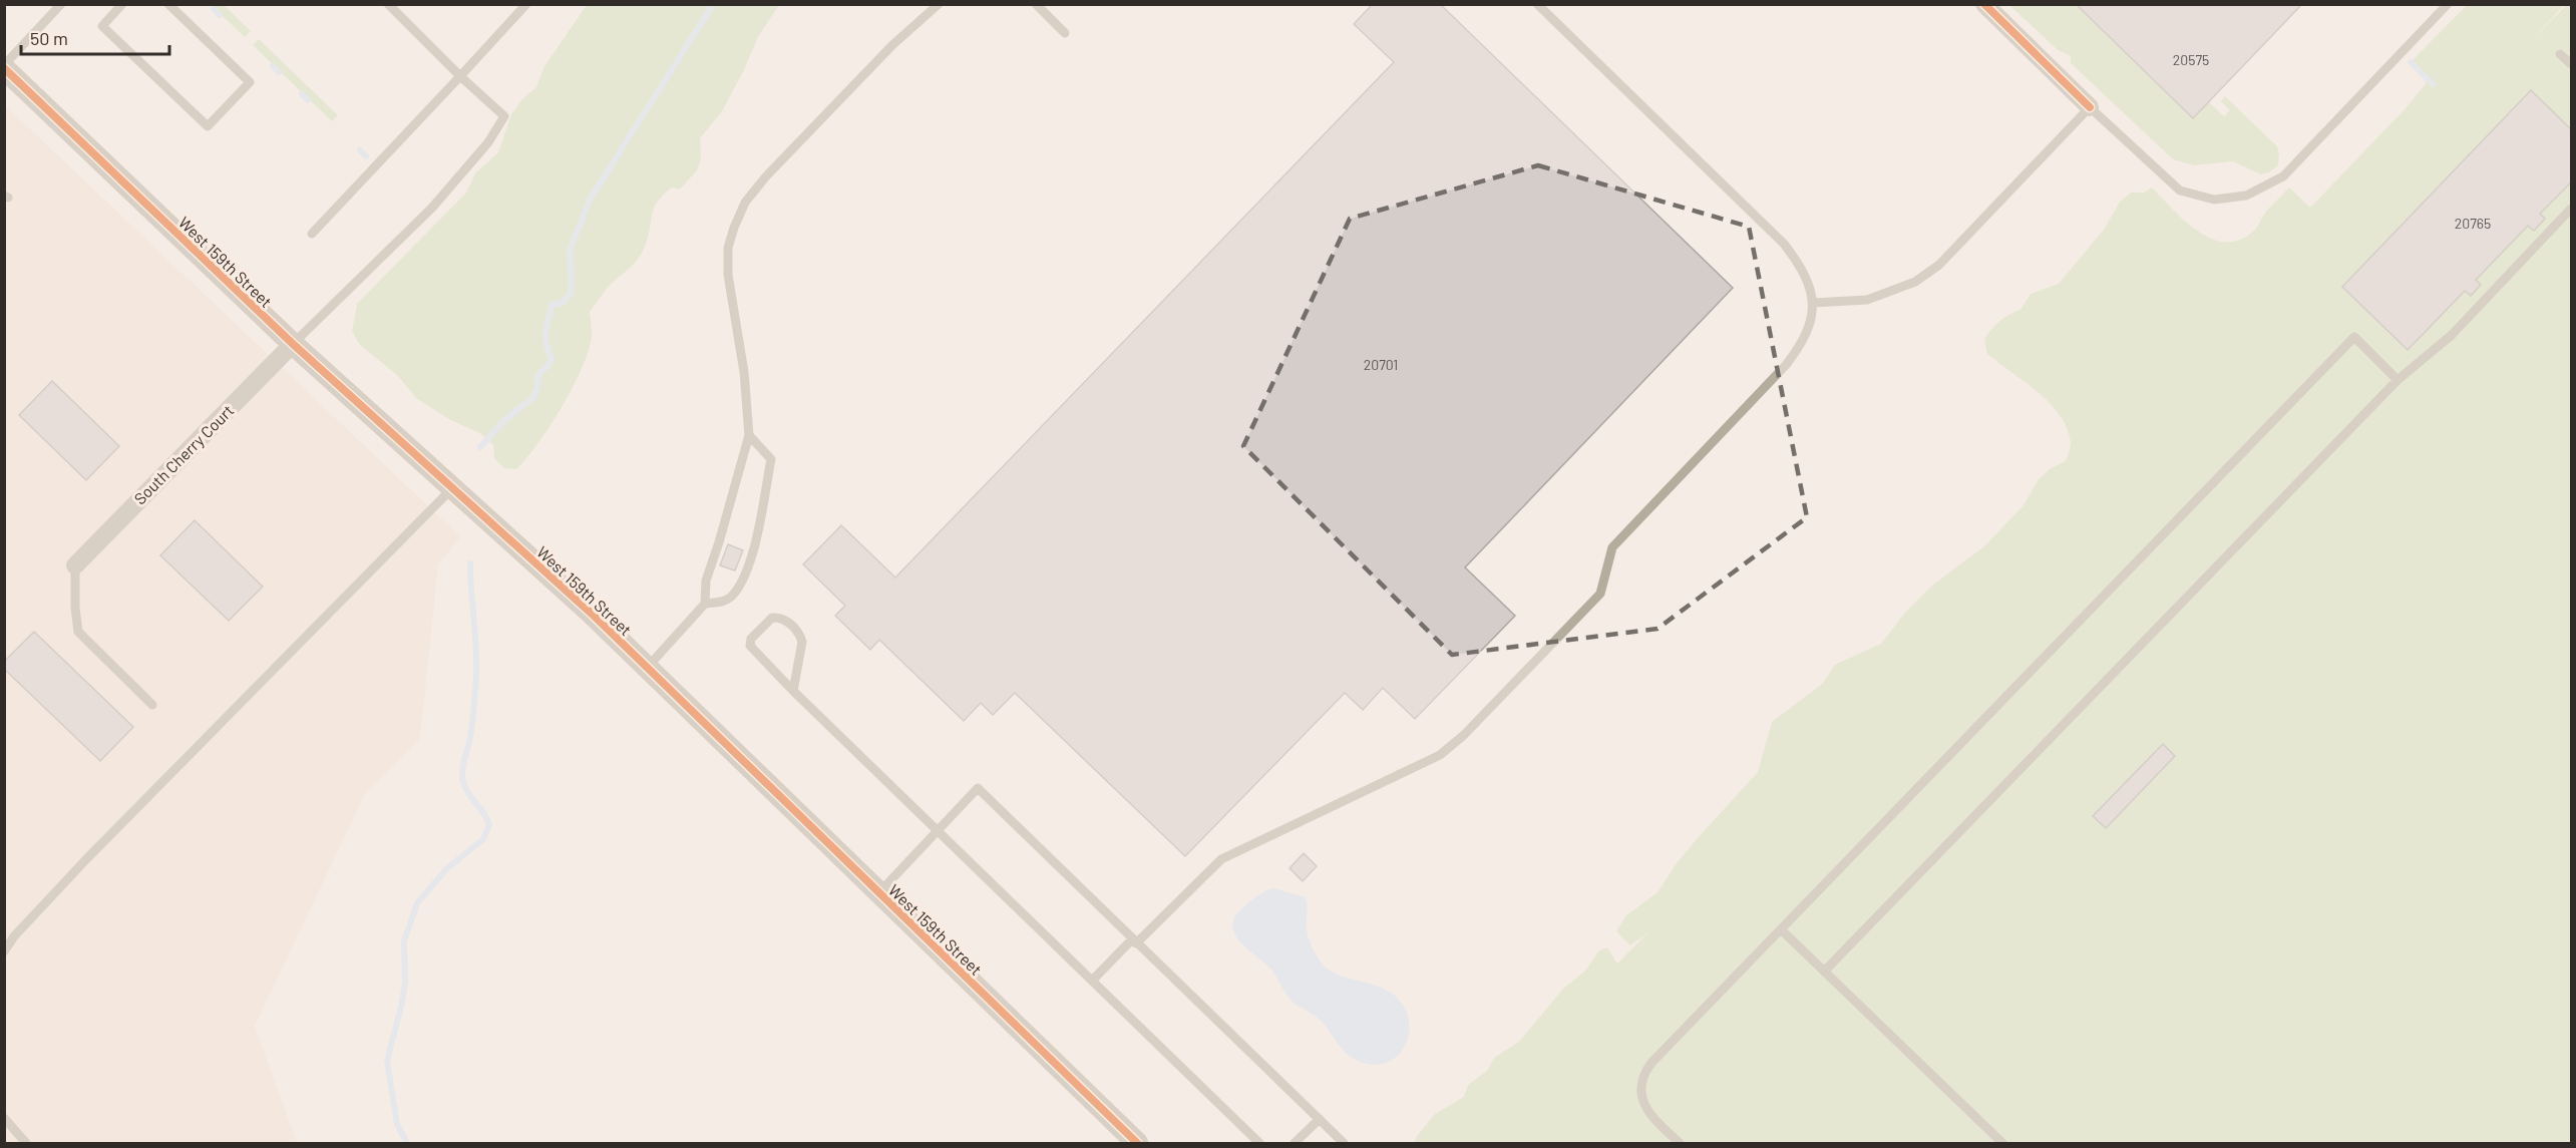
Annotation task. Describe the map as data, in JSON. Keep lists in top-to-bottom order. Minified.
{"streets":{"street":["West 159th Street","South Cherry Court"]},"crossings":[["West 159th Street","South Cherry Court"]],"house_numbers":["20575","20765","20701"],"scale_bar":"50 m"}
